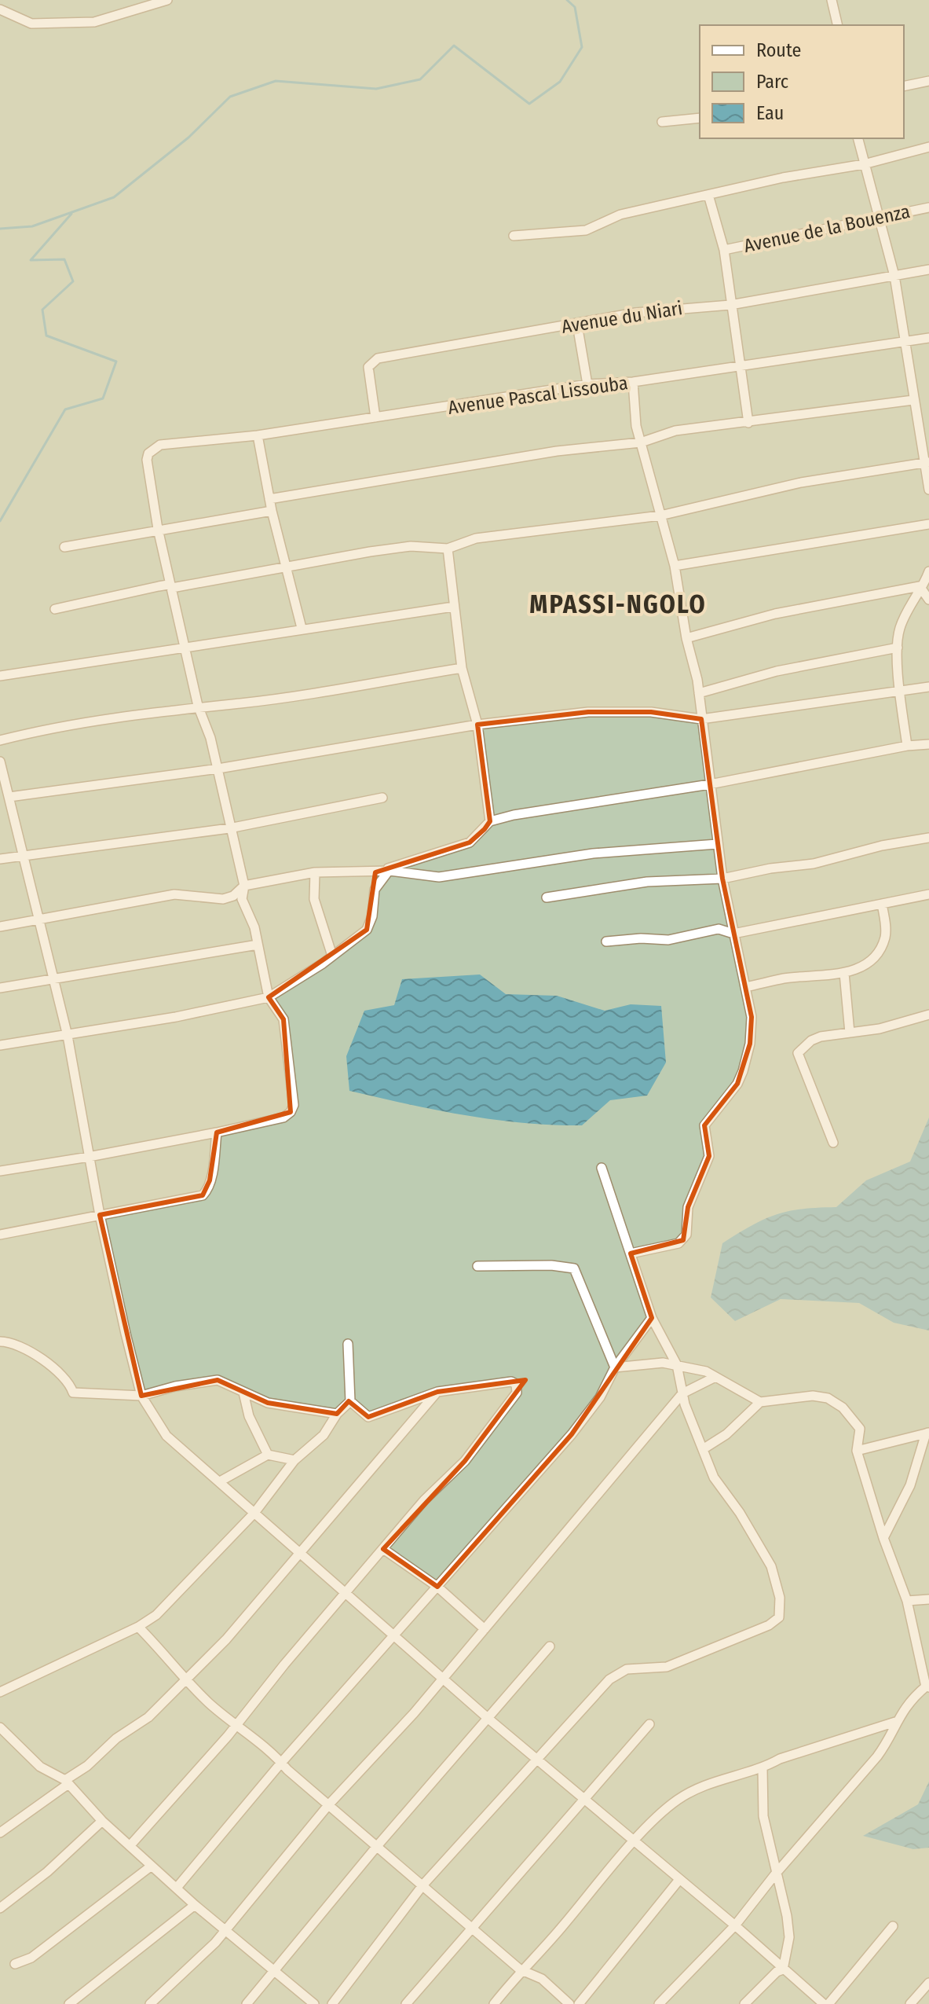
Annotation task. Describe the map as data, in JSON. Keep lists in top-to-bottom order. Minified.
{"streets":{"street":["Avenue de la Bouenza","Avenue du Niari","Avenue Pascal Lissouba"]},"crossings":[["Avenue du Niari","Avenue Pascal Lissouba"]],"districts":["MPASSI-NGOLO"],"legend":["Route","Parc","Eau"]}
